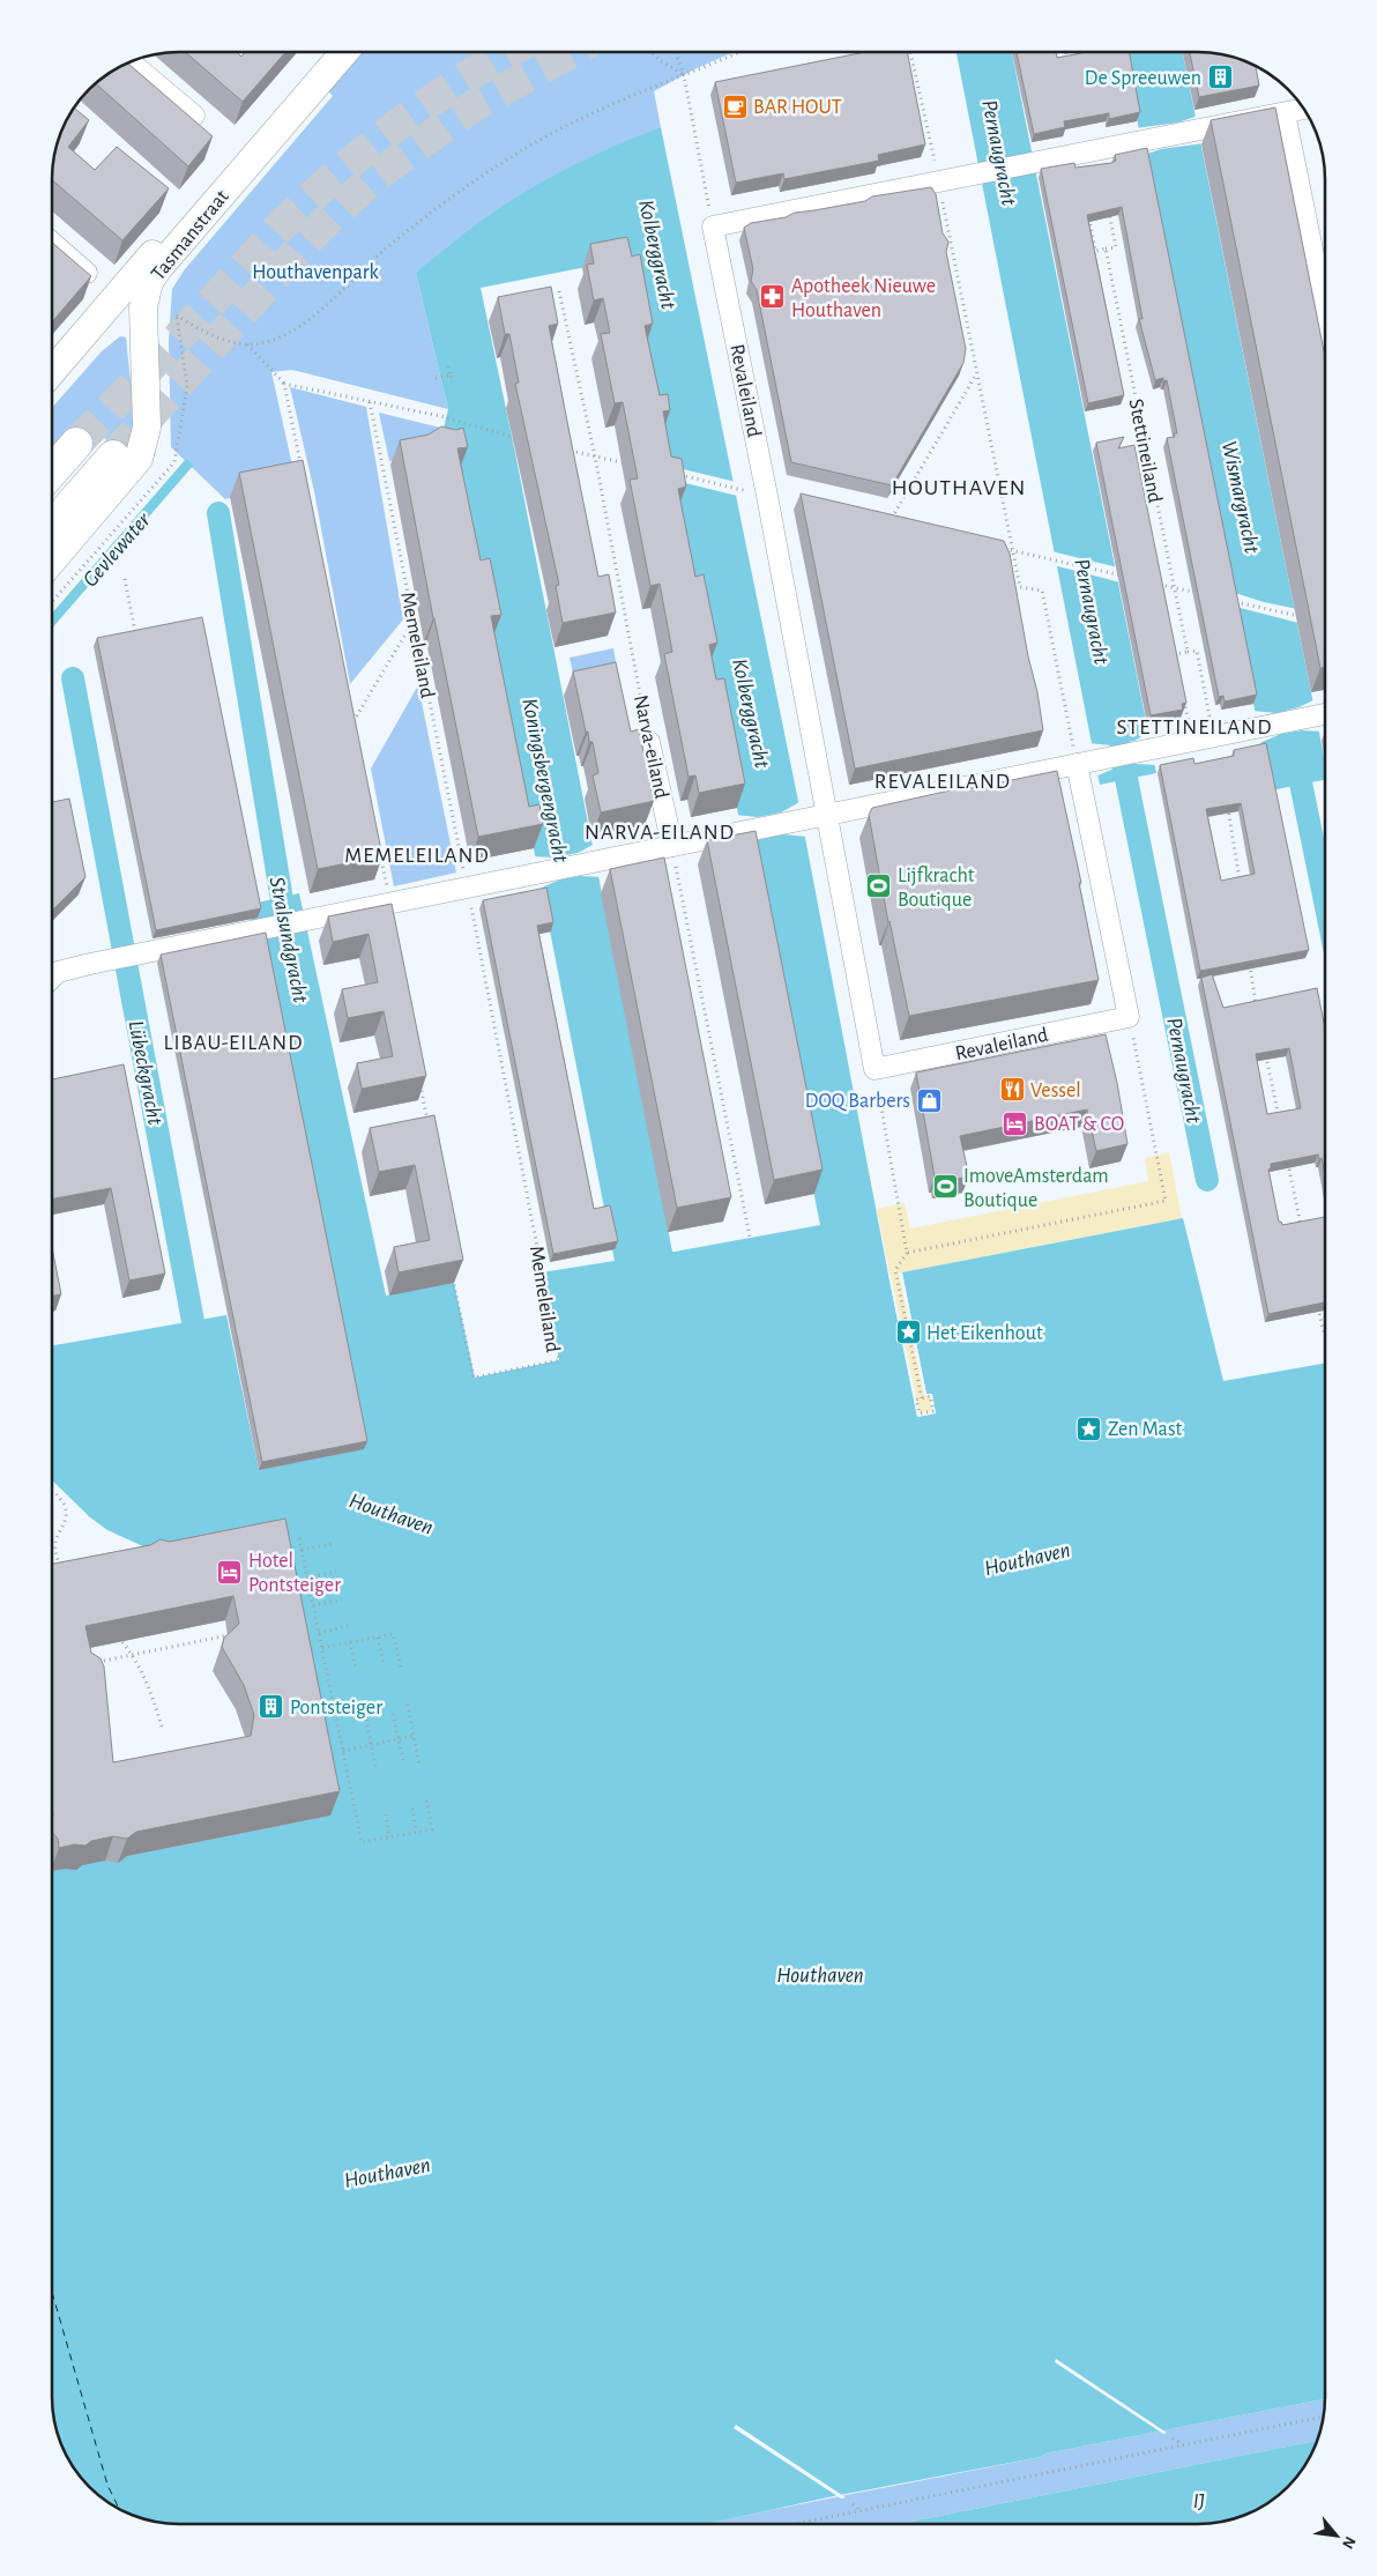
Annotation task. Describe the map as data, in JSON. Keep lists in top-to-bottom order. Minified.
{"streets":{"street":["Tasmanstraat","Revaleiland","Narva-eiland"],"path":["Stettineiland","Memeleiland"]},"districts":["HOUTHAVEN","STETTINEILAND","REVALEILAND","NARVA-EILAND","MEMELEILAND","LIBAU-EILAND"],"water":["Pernaugracht","Kolberggracht","Wismargracht","Gevlewater","Koningsbergengracht","Stralsundgracht","Lübeckgracht","Houthaven","IJ"],"parks":["Houthavenpark"],"places":{"building":["De Spreeuwen","Pontsteiger"],"cafe":["BAR HOUT"],"pharmacy":["Apotheek Nieuwe Houthaven"],"sports":["Lijfkracht Boutique","ImoveAmsterdam Boutique"],"restaurant":["Vessel"],"shop":["DOQ Barbers"],"hotel":["BOAT & CO","Hotel Pontsteiger"],"place":["Het Eikenhout","Zen Mast"]},"north":"bottom right"}
